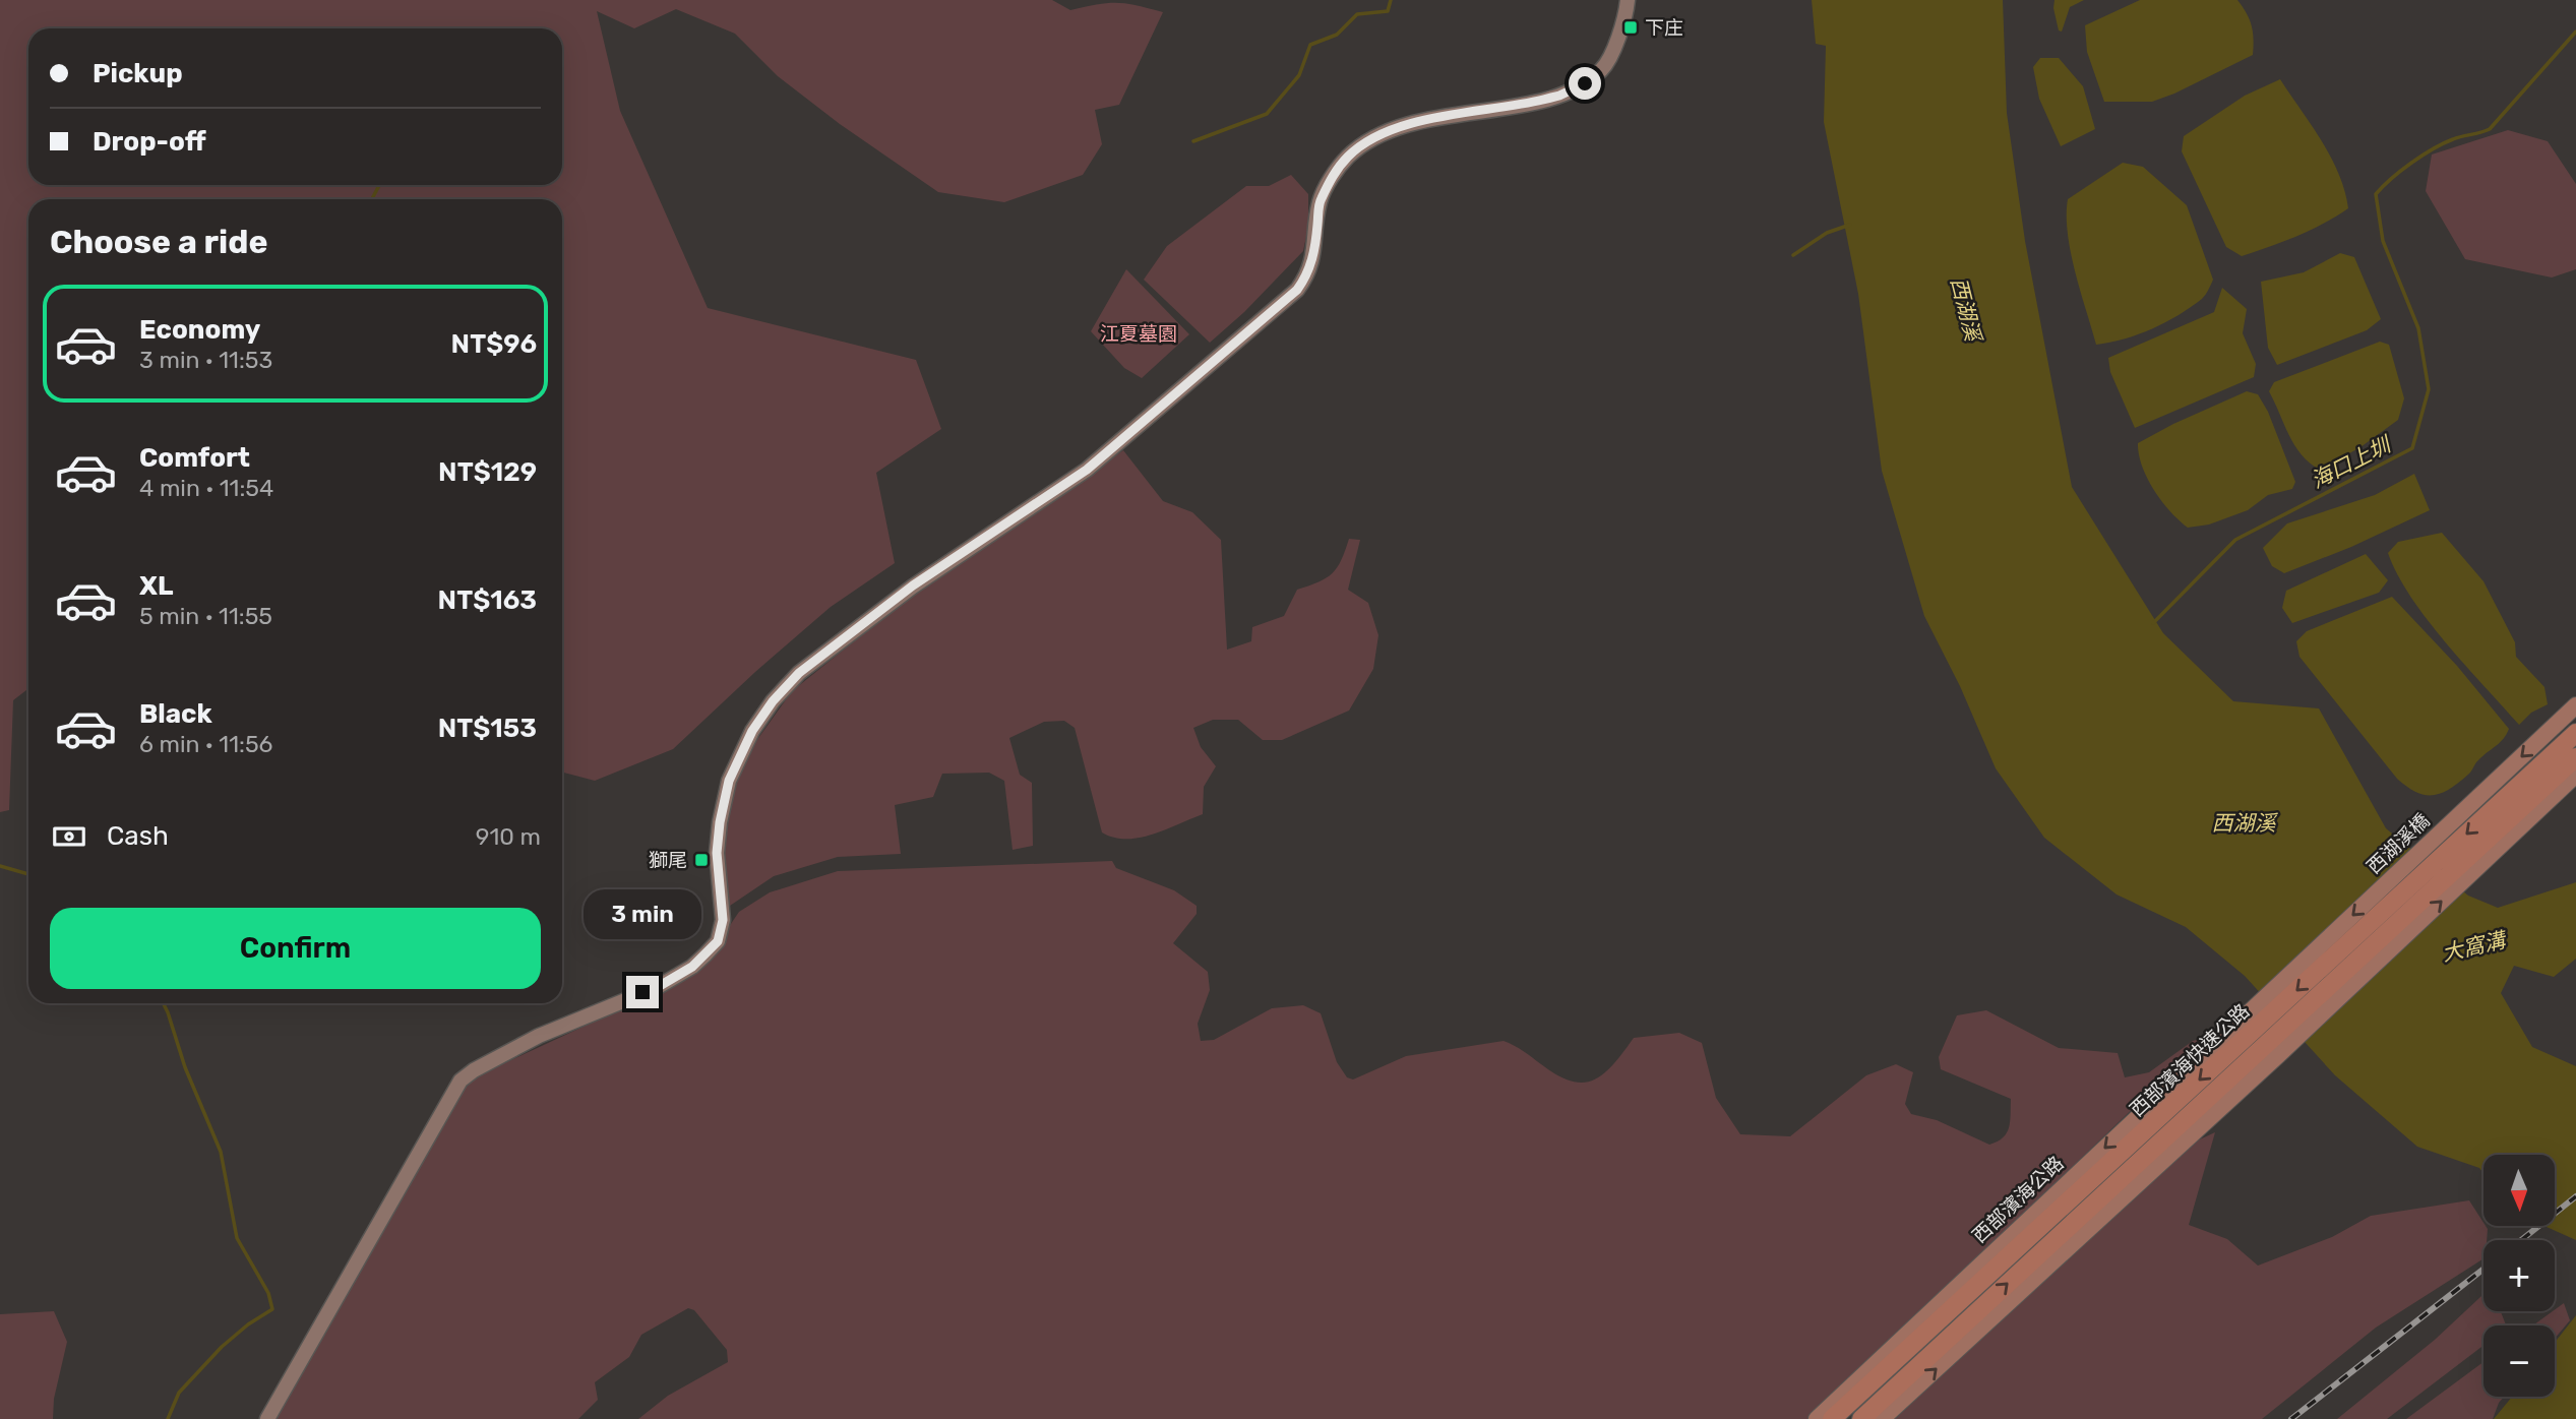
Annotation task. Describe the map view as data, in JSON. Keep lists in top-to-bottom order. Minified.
{"streets":{"highway":["西部濱海快速公路"],"main road":["西湖溪橋","西部濱海公路"]},"crossings":[["西湖溪橋","西部濱海快速公路"],["西湖溪橋","西部濱海公路"],["西部濱海快速公路","西部濱海公路"]],"water":["西湖溪","海口上圳","大窩溝"],"parks":["江夏墓園"],"places":{"transit":["下庄","獅尾"]},"north":"bottom","page":{"banner":["Pickup","Drop-off"],"heading":"Choose a ride","list":[{"name":"Economy","note":"3 min · 11:53","value":"NT$96"},{"name":"Comfort","note":"4 min · 11:54","value":"NT$129"},{"name":"XL","note":"5 min · 11:55","value":"NT$163"},{"name":"Black","note":"6 min · 11:56","value":"NT$153"}],"pay":["Cash","910 m"],"bubble":"3 min","buttons":"Confirm","map_buttons":["+","−"]}}
